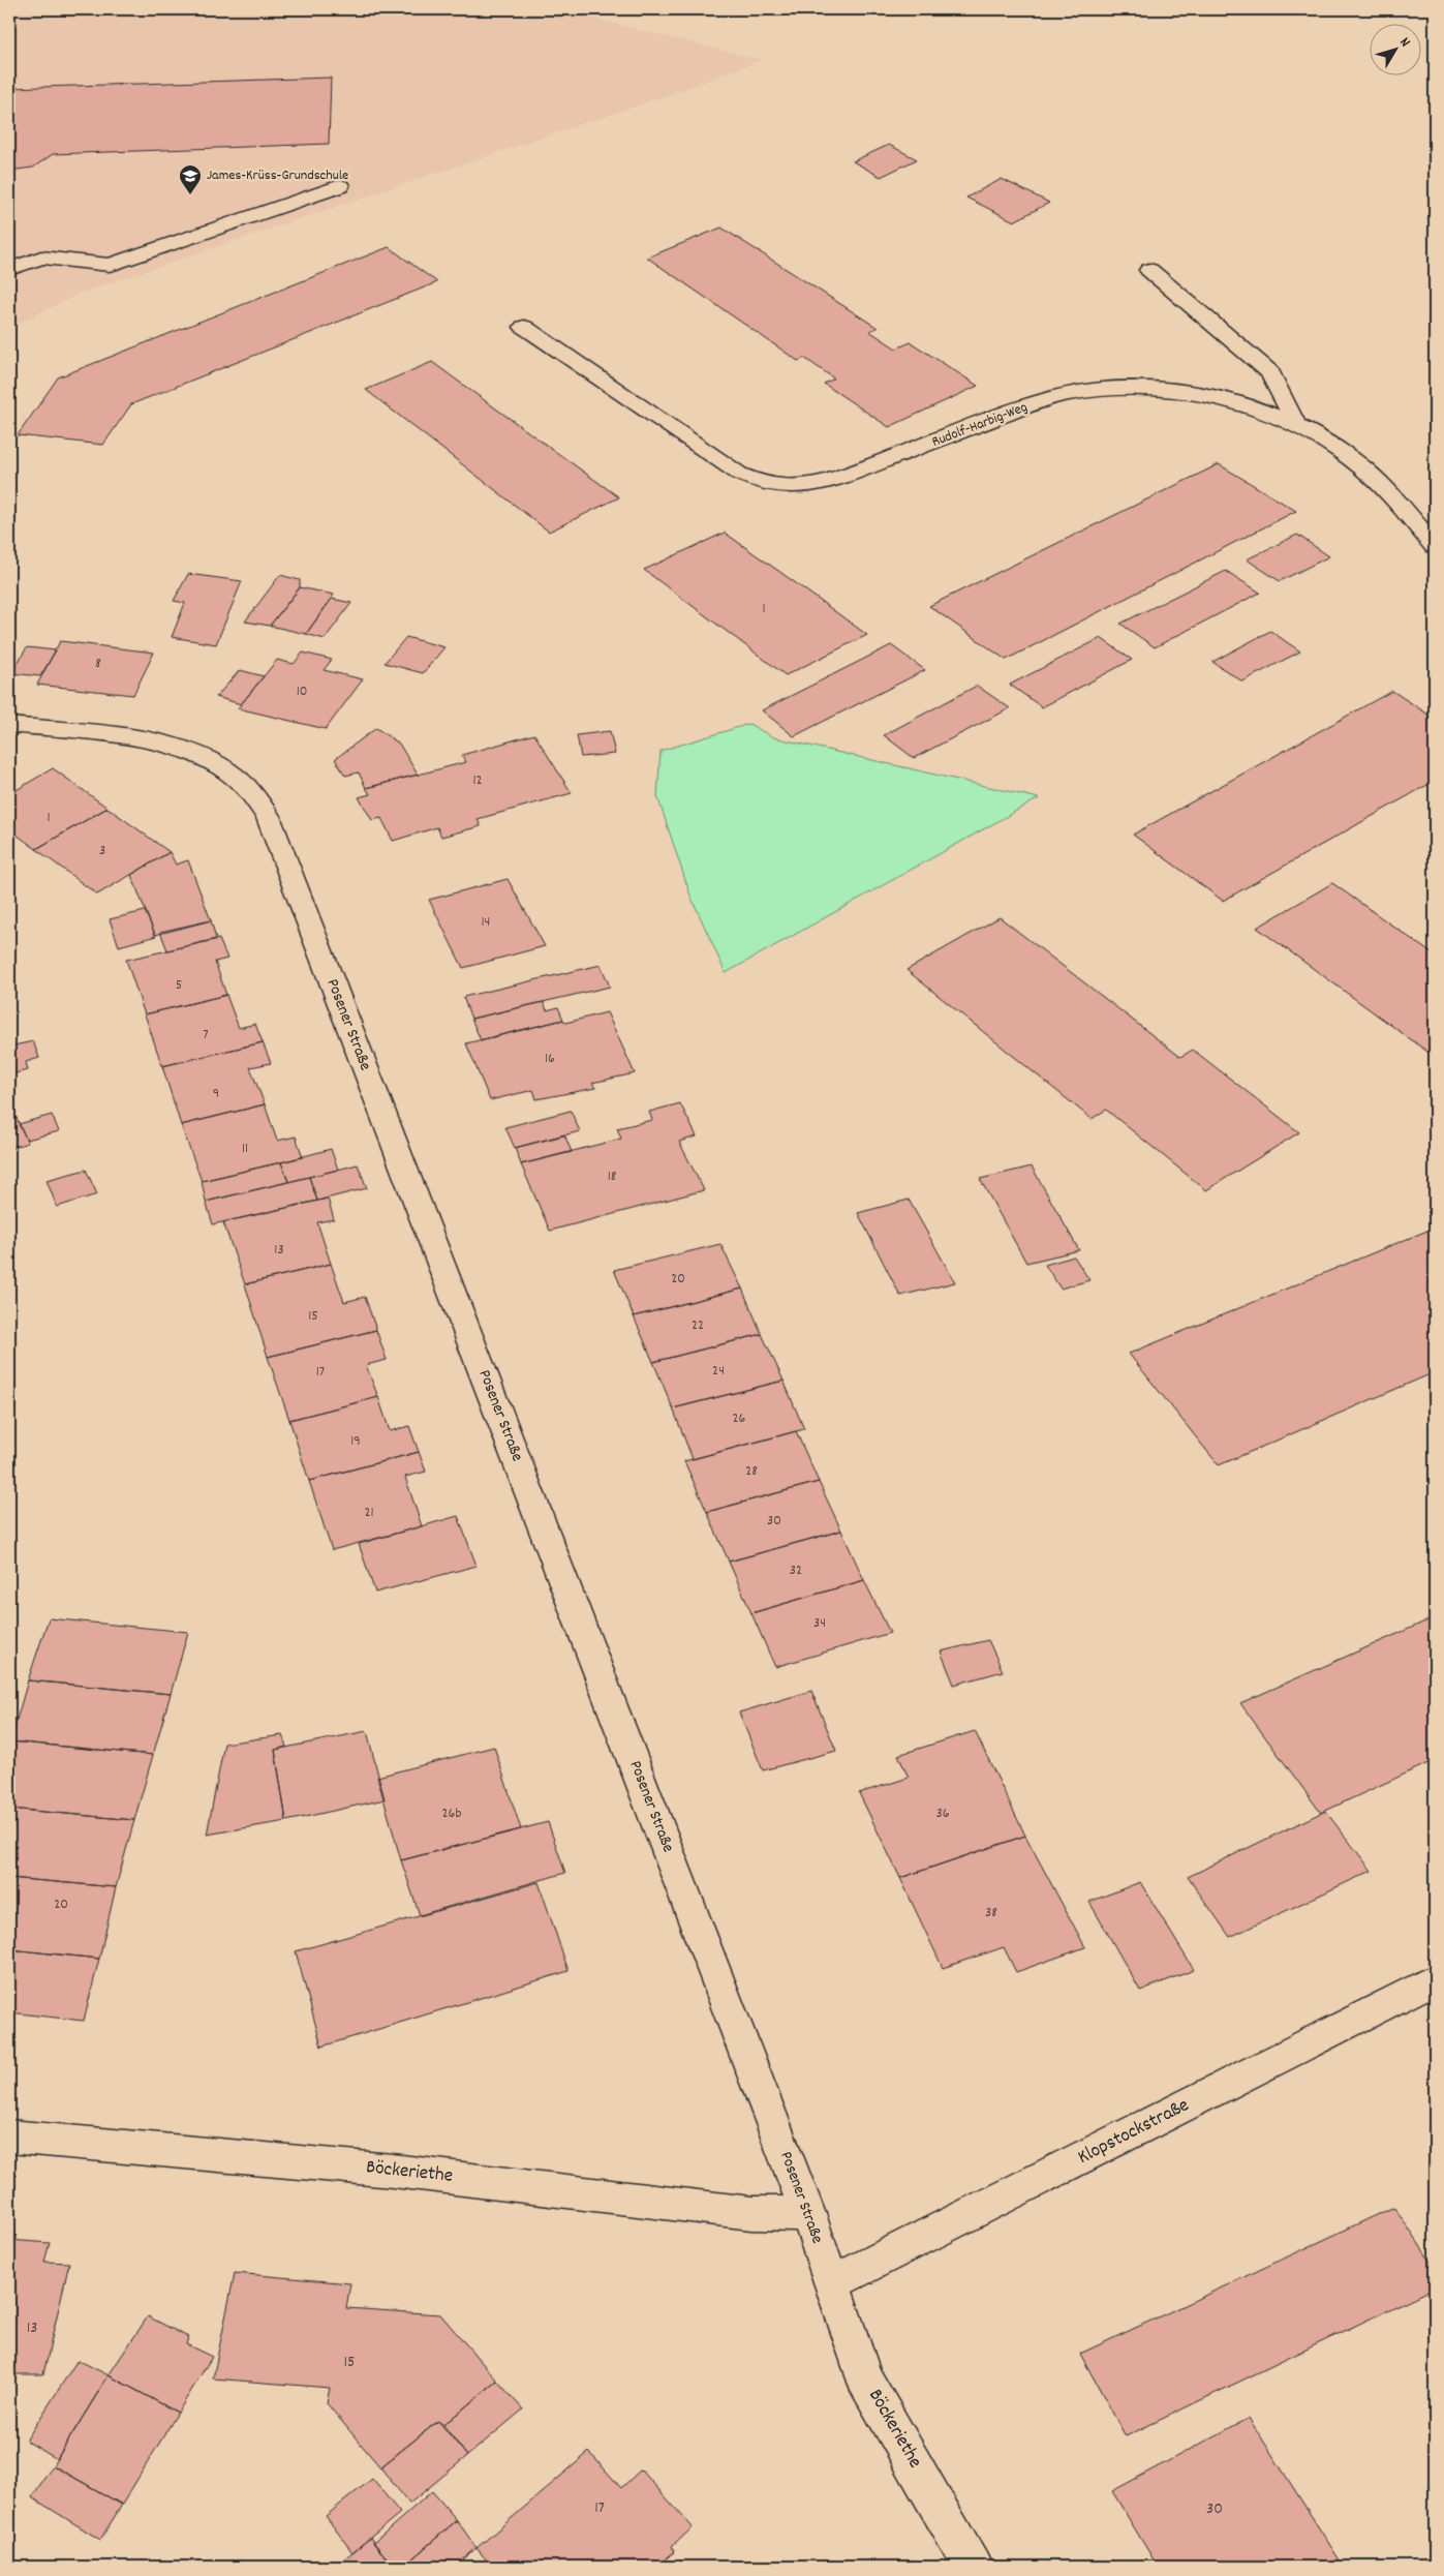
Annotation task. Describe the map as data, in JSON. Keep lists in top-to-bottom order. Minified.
{"streets":{"street":["Rudolf-Harbig-Weg","Posener Straße","Klopstockstraße","Böckeriethe"]},"crossings":[["Posener Straße","Klopstockstraße"],["Posener Straße","Böckeriethe"],["Klopstockstraße","Böckeriethe"]],"places":{"school or university":["James-Krüss-Grundschule"]},"house_numbers":["1","8","10","12","1","3","14","5","7","16","9","11","18","13","20","15","22","24","17","26","19","28","21","30","32","34","26b","36","20","38","13","15","17","30"],"north":"top right"}
